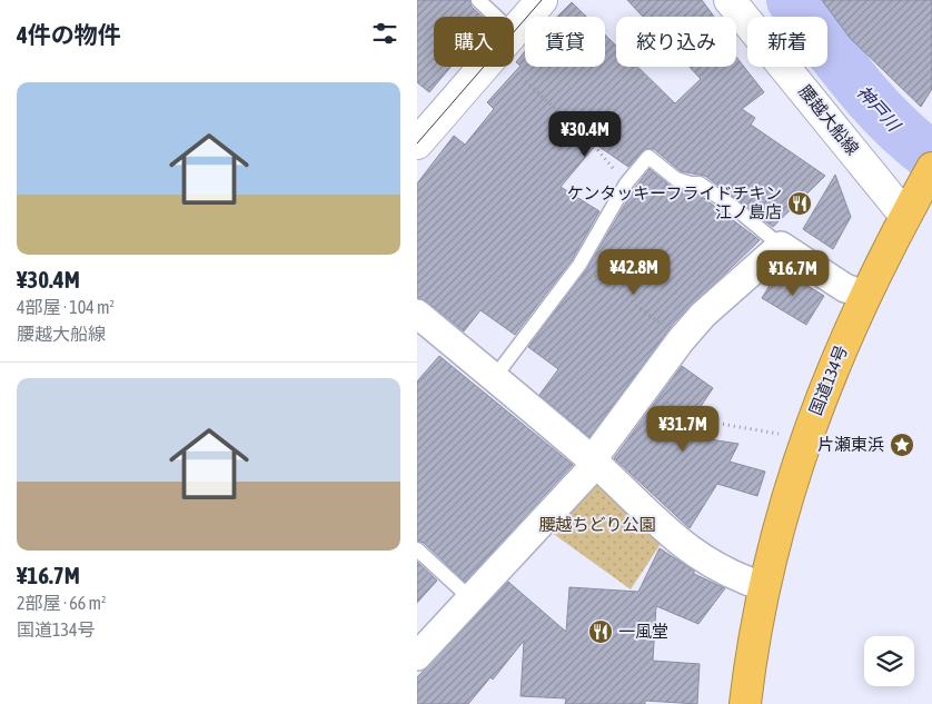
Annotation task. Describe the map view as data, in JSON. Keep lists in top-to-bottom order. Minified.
{"streets":{"highway":["国道134号"],"main road":["腰越大船線"]},"crossings":[["腰越大船線","国道134号"]],"water":["神戸川"],"parks":["腰越ちどり公園"],"places":{"restaurant":["ケンタッキーフライドチキン 江ノ島店","一風堂"],"place":["片瀬東浜"]},"page":{"heading":"4件の物件","chip":["購入","賃貸","絞り込み","新着"],"list":[{"name":"¥30.4M","note":"4部屋 · 104 m² · 腰越大船線"},{"name":"¥16.7M","note":"2部屋 · 66 m² · 国道134号"}],"price":["¥30.4M","¥42.8M","¥16.7M","¥31.7M"]}}
